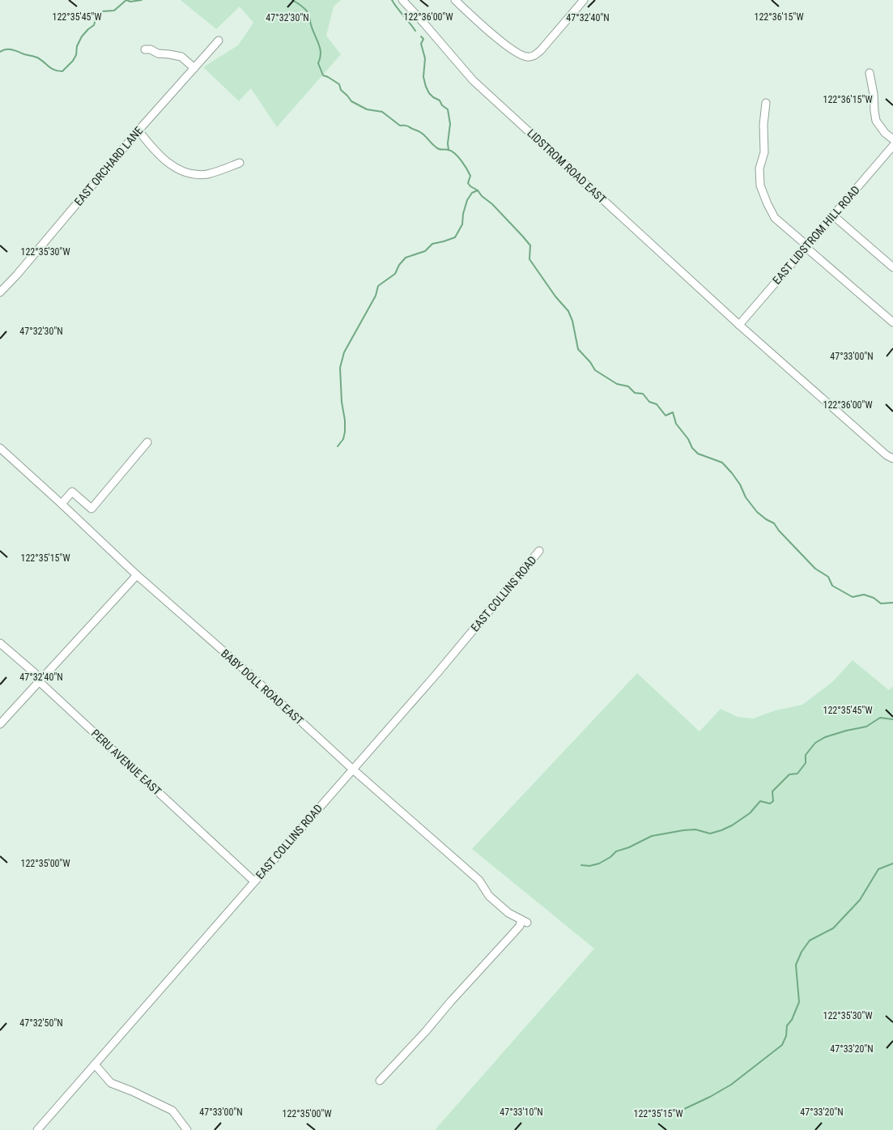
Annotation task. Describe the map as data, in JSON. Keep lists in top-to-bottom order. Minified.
{"streets":{"street":["EAST ORCHARD LANE","LIDSTROM ROAD EAST","EAST LIDSTROM HILL ROAD","EAST COLLINS ROAD","BABY DOLL ROAD EAST","PERU AVENUE EAST"]},"crossings":[["LIDSTROM ROAD EAST","EAST LIDSTROM HILL ROAD"],["EAST COLLINS ROAD","BABY DOLL ROAD EAST"],["EAST COLLINS ROAD","PERU AVENUE EAST"]],"coordinates":["122°35'45\"W","122°36'00\"W","122°36'15\"W","47°32'30\"N","47°32'40\"N","122°35'30\"W","47°33'00\"N","122°35'15\"W","122°35'00\"W","47°32'50\"N","47°33'20\"N","47°33'10\"N"]}
